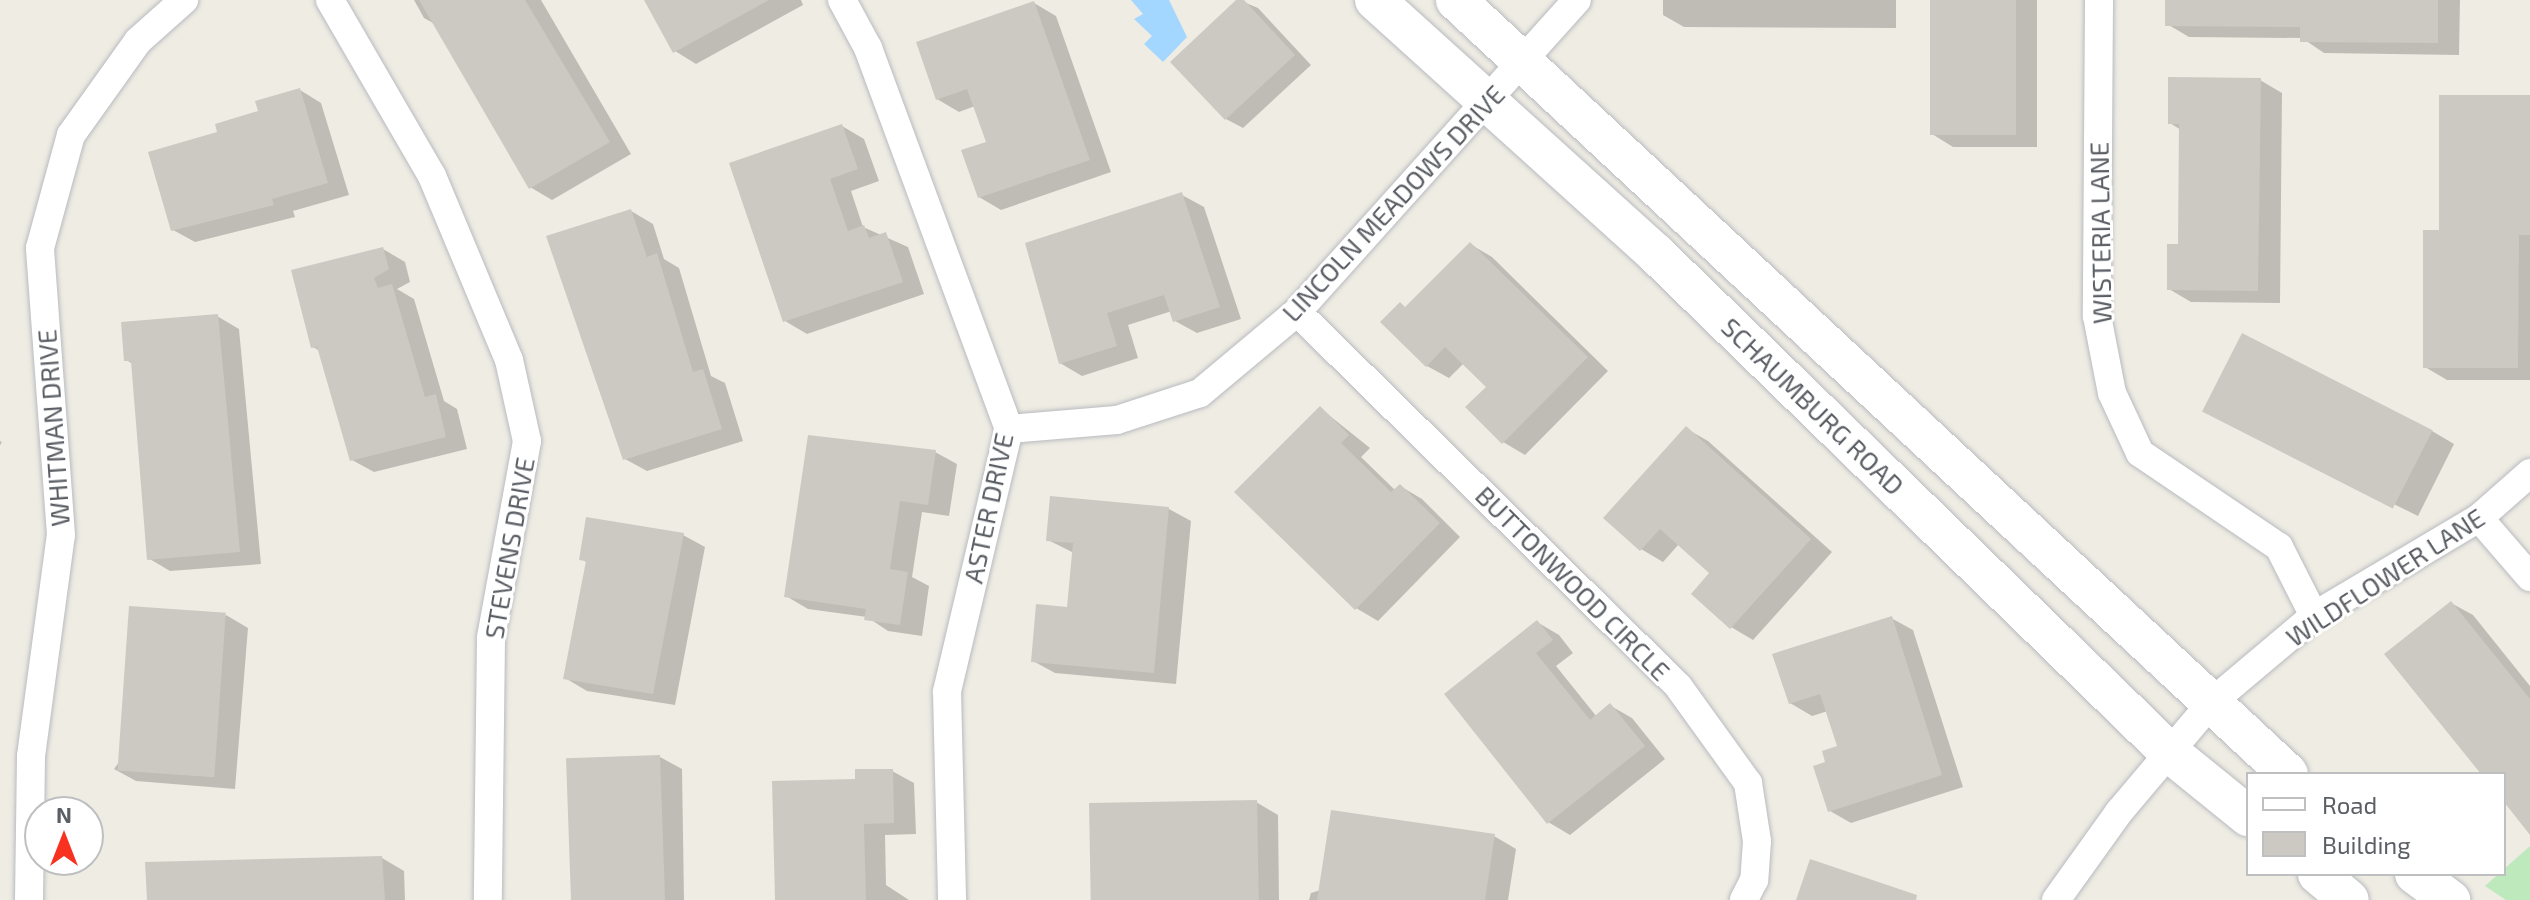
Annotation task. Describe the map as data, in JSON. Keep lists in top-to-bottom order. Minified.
{"streets":{"street":["LINCOLN MEADOWS DRIVE","WISTERIA LANE","SCHAUMBURG ROAD","WHITMAN DRIVE","ASTER DRIVE","STEVENS DRIVE","WILDFLOWER LANE","BUTTONWOOD CIRCLE"]},"crossings":[["LINCOLN MEADOWS DRIVE","SCHAUMBURG ROAD"],["LINCOLN MEADOWS DRIVE","ASTER DRIVE"],["LINCOLN MEADOWS DRIVE","BUTTONWOOD CIRCLE"],["WISTERIA LANE","WILDFLOWER LANE"],["SCHAUMBURG ROAD","WILDFLOWER LANE"]],"legend":["Road","Building"],"north":"top"}
